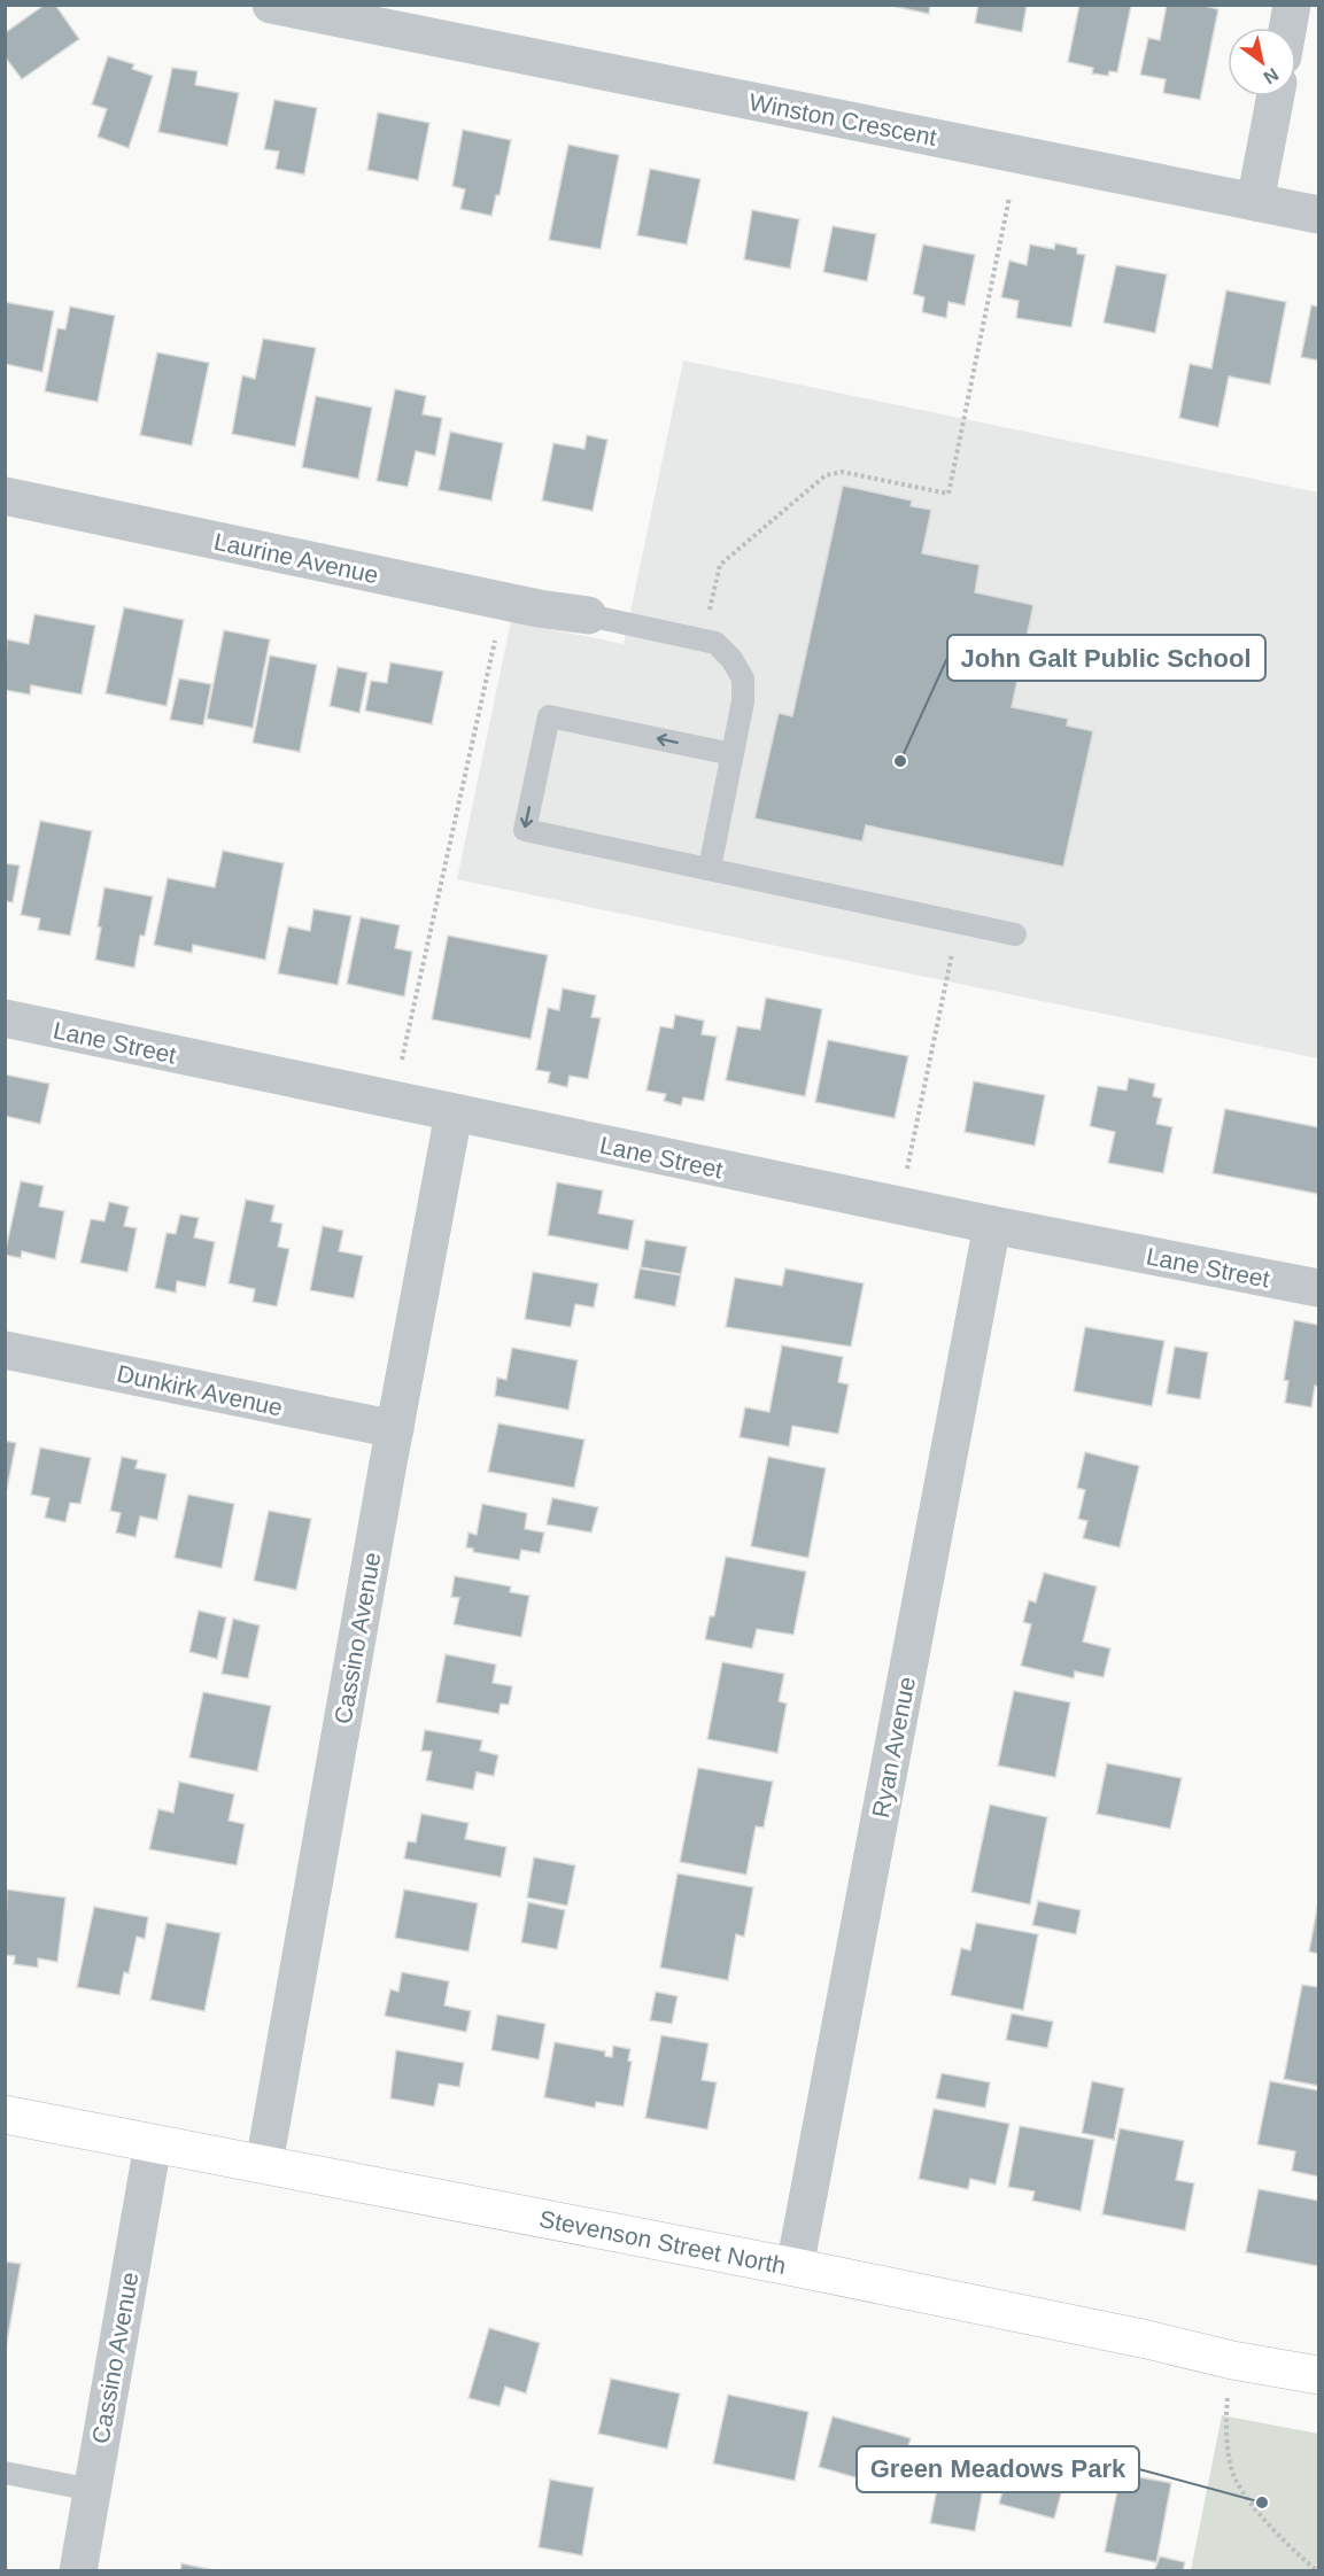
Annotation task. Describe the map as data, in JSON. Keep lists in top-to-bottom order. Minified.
{"streets":{"main road":["Stevenson Street North"],"street":["Winston Crescent","Laurine Avenue","Lane Street","Dunkirk Avenue","Cassino Avenue","Ryan Avenue"]},"crossings":[["Lane Street","Cassino Avenue"],["Lane Street","Ryan Avenue"],["Dunkirk Avenue","Cassino Avenue"],["Cassino Avenue","Stevenson Street North"],["Ryan Avenue","Stevenson Street North"]],"places":["John Galt Public School","Green Meadows Park"],"north":"bottom right"}
